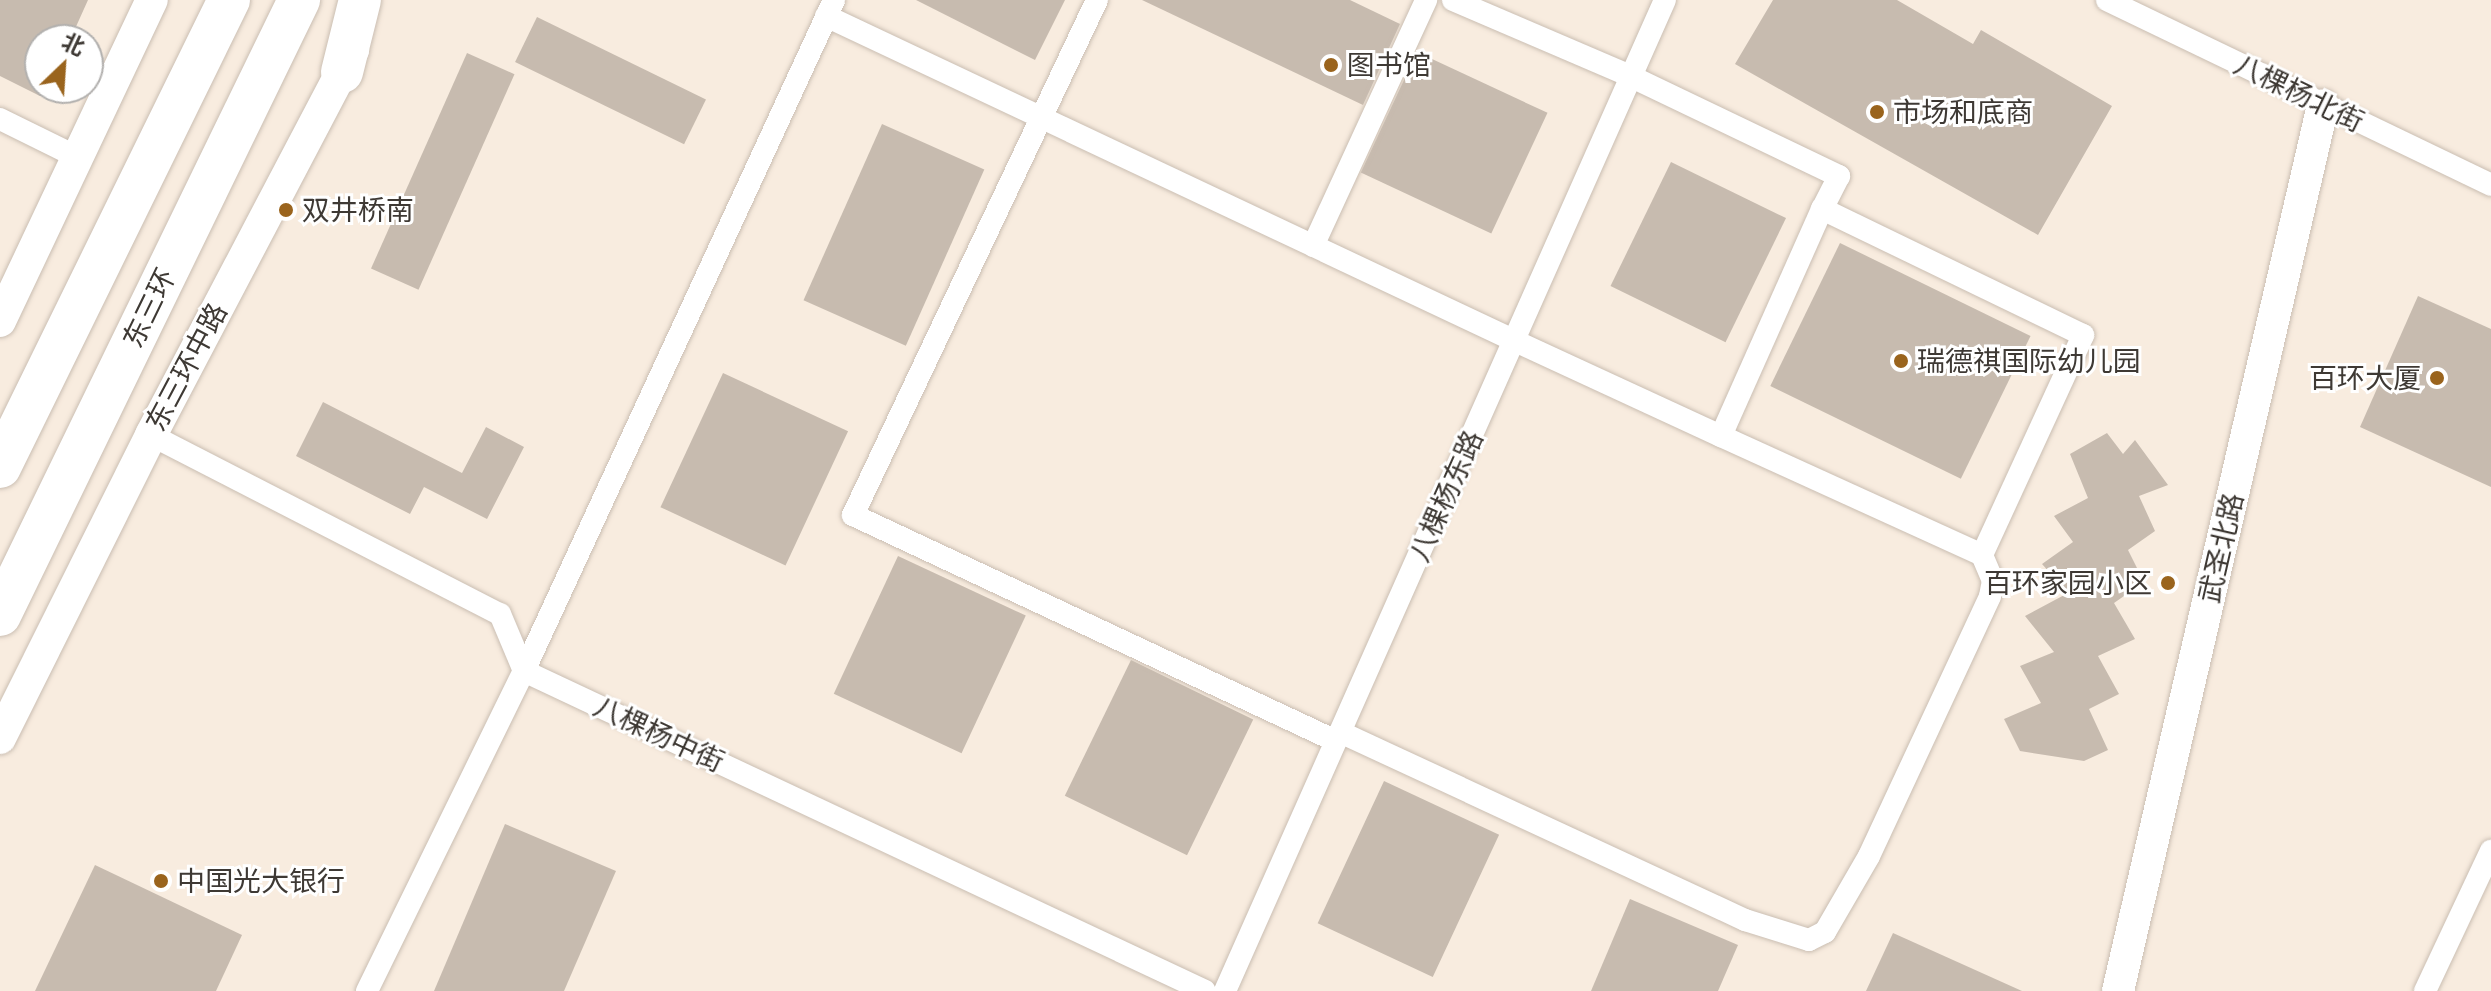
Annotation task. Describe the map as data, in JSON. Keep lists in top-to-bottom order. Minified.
{"streets":{"highway":["东三环"],"street":["八棵杨北街","东三环中路","八棵杨东路","武圣北路","八棵杨中街"]},"crossings":[["八棵杨北街","武圣北路"]],"places":["图书馆","市场和底商","双井桥南","瑞德祺国际幼儿园","百环大厦","百环家园小区","中国光大银行"],"north":"top right"}
